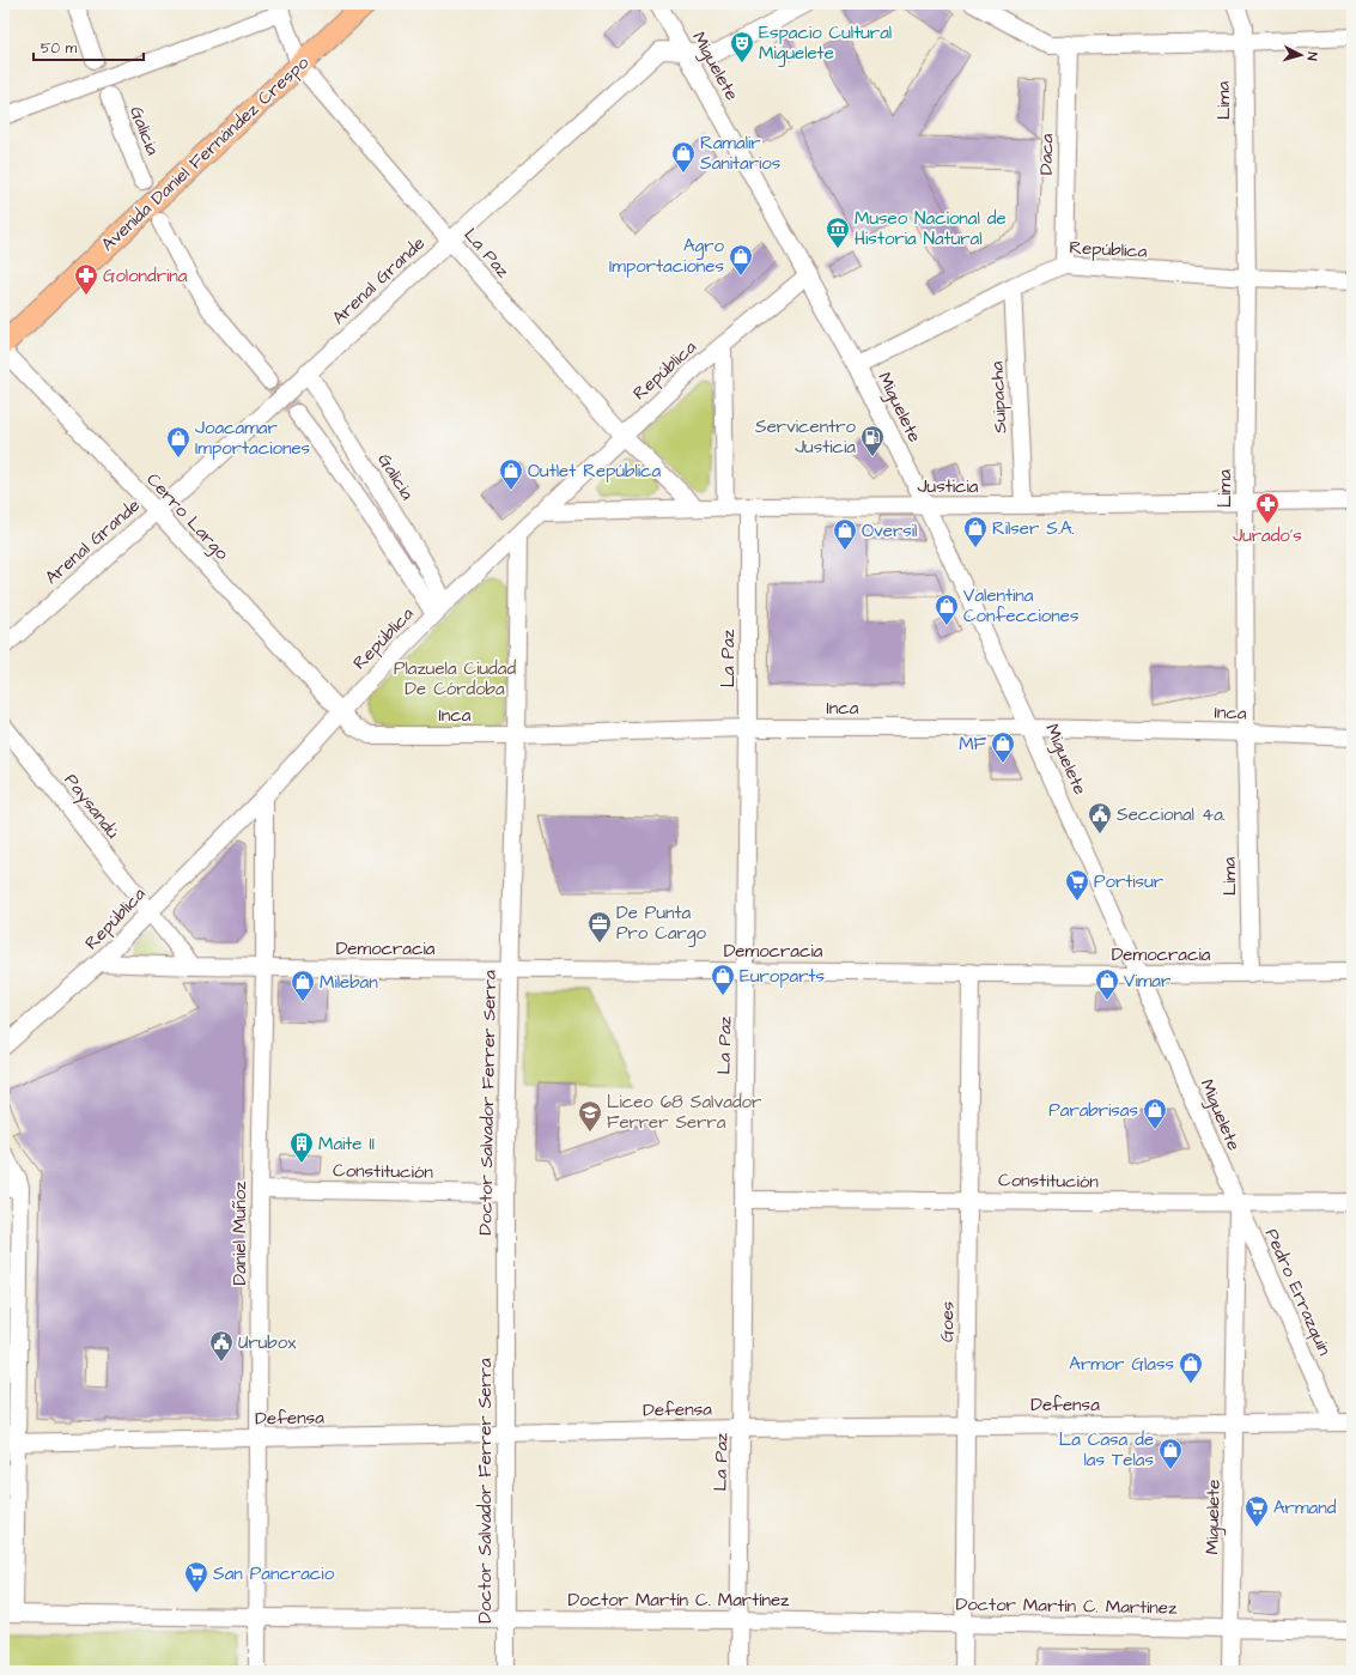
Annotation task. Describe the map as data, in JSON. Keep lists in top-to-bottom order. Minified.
{"streets":{"main road":["Avenida Daniel Fernández Crespo"],"street":["Miguelete","Lima","Galicia","Daca","República","La Paz","Arenal Grande","Suipacha","Justicia","Cerro Largo","Inca","Paysandú","Democracia","Doctor Salvador Ferrer Serra","Constitución","Daniel Muñoz","Pedro Errazquin","Goes","Defensa","Doctor Martín C. Martínez"]},"crossings":[["Miguelete","República"],["Miguelete","Arenal Grande"],["Miguelete","Justicia"],["Miguelete","Inca"],["Miguelete","Democracia"],["Miguelete","Constitución"],["Miguelete","Pedro Errazquin"],["Miguelete","Defensa"],["Miguelete","Doctor Martín C. Martínez"],["Lima","República"],["Lima","Justicia"],["Lima","Inca"],["Lima","Democracia"],["Galicia","República"],["Galicia","Arenal Grande"],["Avenida Daniel Fernández Crespo","La Paz"],["Daca","República"],["República","La Paz"],["República","Suipacha"],["República","Justicia"],["República","Cerro Largo"],["República","Inca"],["República","Paysandú"],["República","Democracia"],["República","Doctor Salvador Ferrer Serra"],["República","Daniel Muñoz"],["La Paz","Arenal Grande"],["La Paz","Justicia"],["La Paz","Inca"],["La Paz","Democracia"],["La Paz","Constitución"],["La Paz","Defensa"],["La Paz","Doctor Martín C. Martínez"],["Arenal Grande","Cerro Largo"],["Suipacha","Justicia"],["Cerro Largo","Inca"],["Inca","Doctor Salvador Ferrer Serra"],["Democracia","Doctor Salvador Ferrer Serra"],["Democracia","Daniel Muñoz"],["Democracia","Goes"],["Doctor Salvador Ferrer Serra","Constitución"],["Doctor Salvador Ferrer Serra","Defensa"],["Doctor Salvador Ferrer Serra","Doctor Martín C. Martínez"],["Constitución","Daniel Muñoz"],["Constitución","Pedro Errazquin"],["Constitución","Goes"],["Daniel Muñoz","Defensa"],["Daniel Muñoz","Doctor Martín C. Martínez"],["Pedro Errazquin","Defensa"],["Goes","Defensa"],["Goes","Doctor Martín C. Martínez"]],"parks":["Plazuela Ciudad De Córdoba"],"places":{"theatre":["Espacio Cultural Miguelete"],"shop":["Ramalir Sanitarios","Agro Importaciones","Joacamar Importaciones","Outlet República","Rilser S.A.","Oversil","Valentina Confecciones","MF","Europarts","Vimar","Mileban","Parabrisas","Armor Glass","La Casa de las Telas"],"museum":["Museo Nacional de Historia Natural"],"pharmacy":["Golondrina","Jurado's"],"fuel station":["Servicentro Justicia"],"public building":["Seccional 4a.","Urubox"],"supermarket":["Portisur","Armand","San Pancracio"],"office":["De Punta Pro Cargo"],"school or university":["Liceo 68 Salvador Ferrer Serra"],"building":["Maite II"]},"scale_bar":"50 m","north":"right"}
